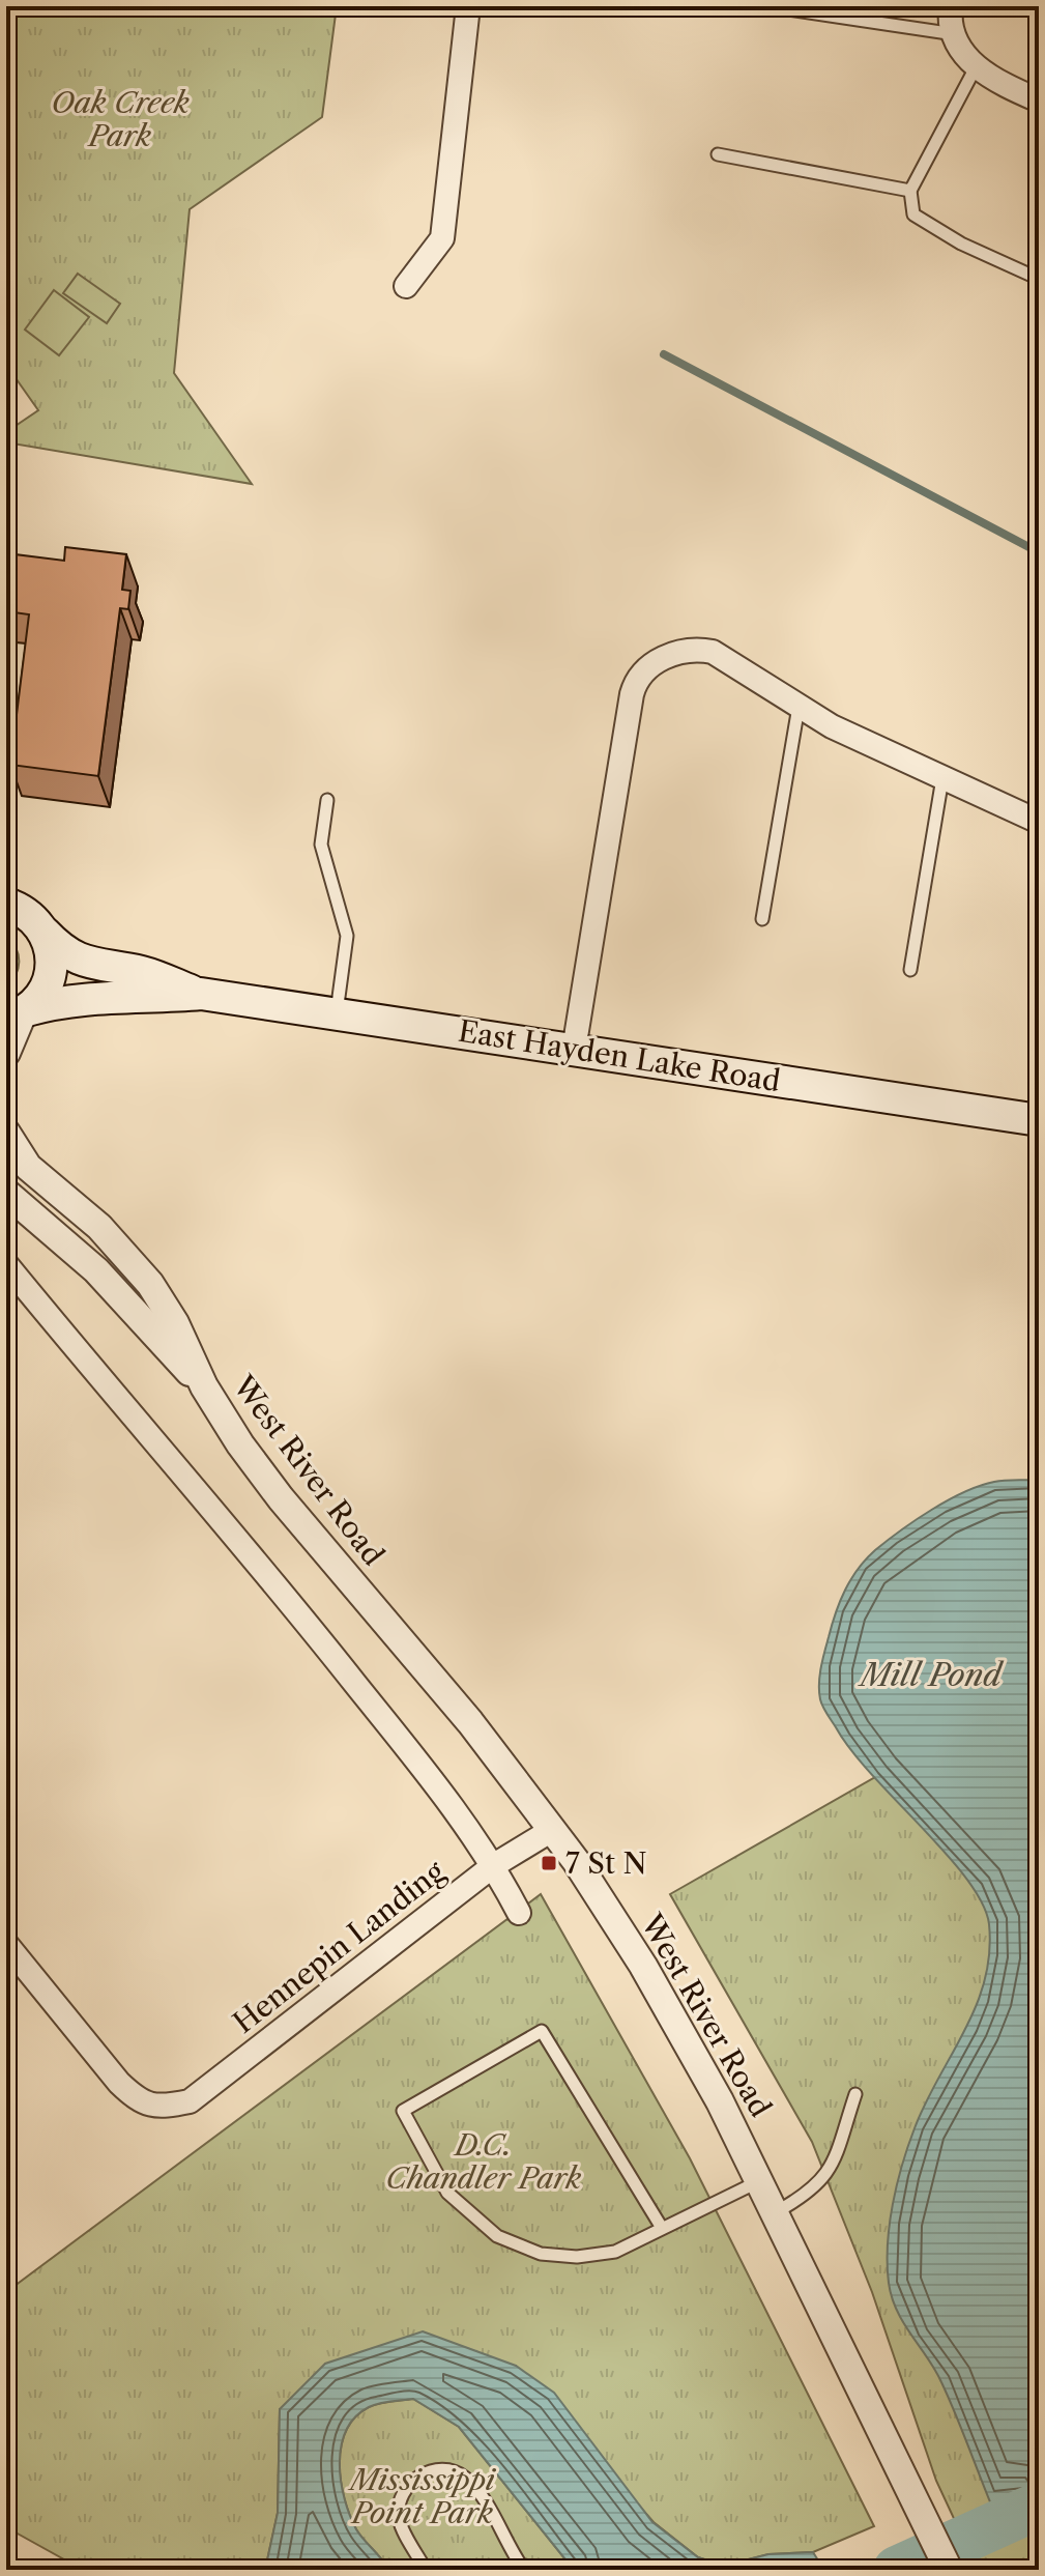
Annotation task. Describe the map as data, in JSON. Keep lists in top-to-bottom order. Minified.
{"streets":{"main road":["East Hayden Lake Road"],"street":["West River Road","Hennepin Landing"]},"crossings":[["West River Road","Hennepin Landing"]],"water":["Mill Pond"],"parks":["Oak Creek Park","D.C. Chandler Park","Mississippi Point Park"],"places":{"transit":["7 St N"]}}
